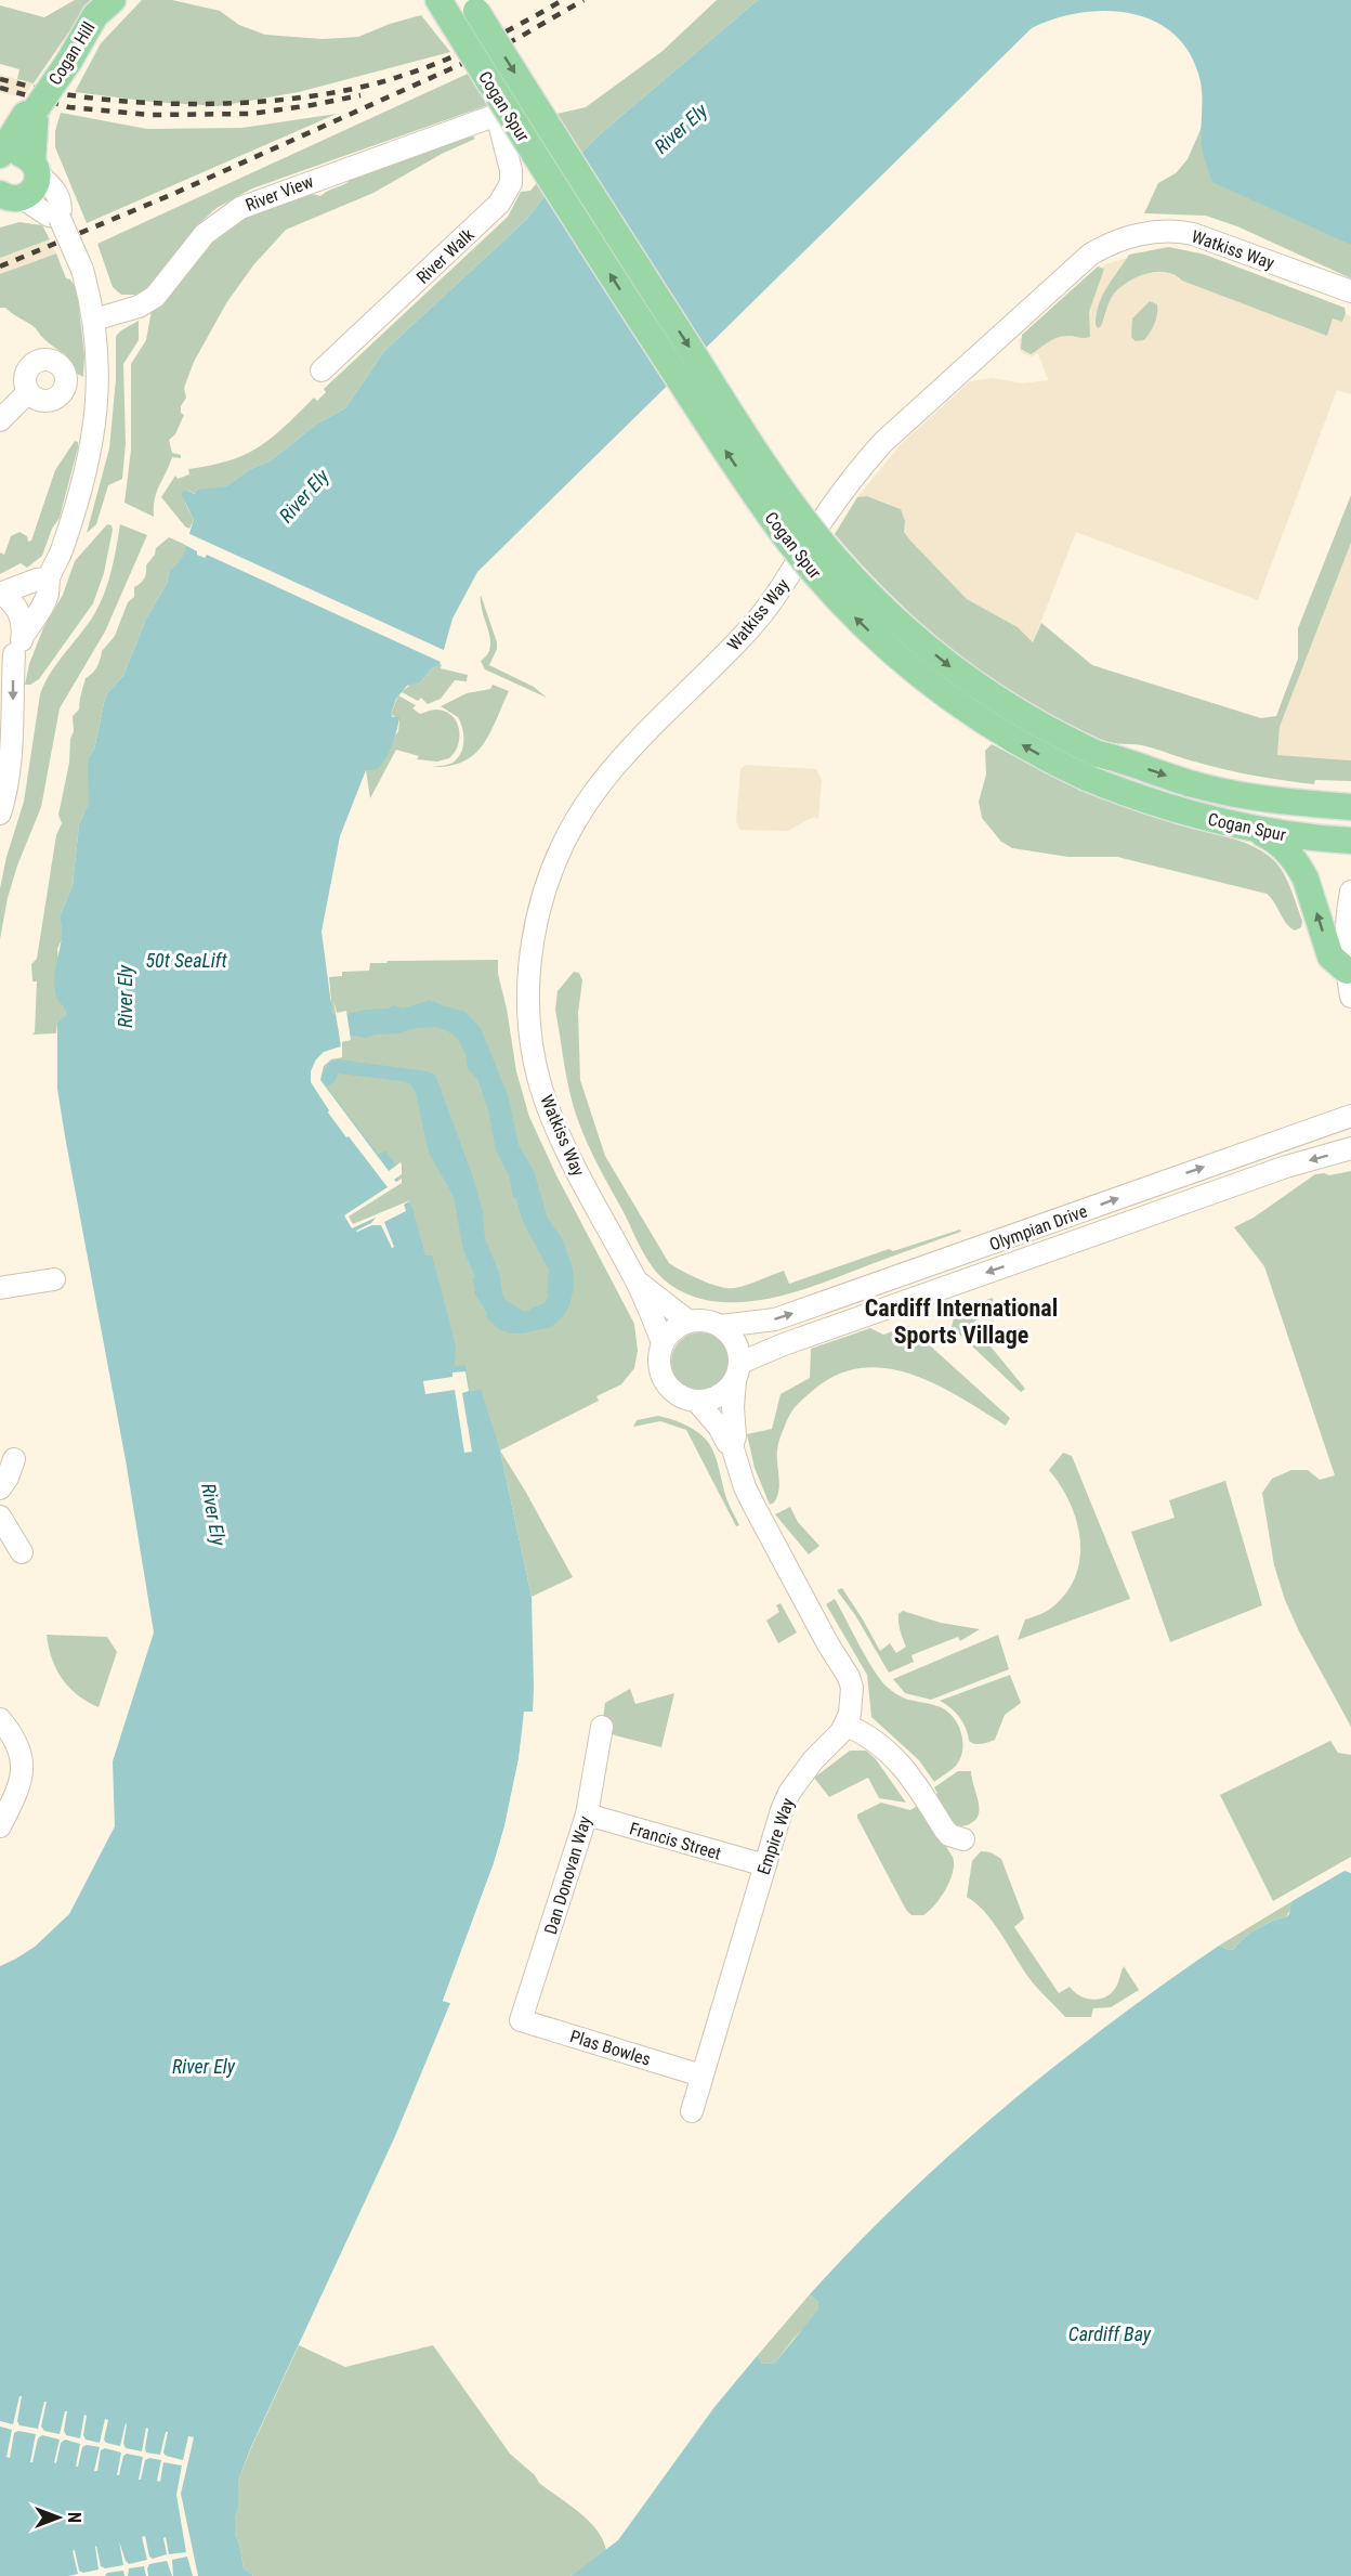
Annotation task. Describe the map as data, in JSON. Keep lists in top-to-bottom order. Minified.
{"streets":{"main road":["Cogan Hill","Cogan Spur"],"street":["River View","Watkiss Way","River Walk","Olympian Drive","Empire Way","Francis Street","Dan Donovan Way","Plas Bowles"]},"crossings":[["River View","River Walk"],["Watkiss Way","Olympian Drive"],["Watkiss Way","Empire Way"],["Olympian Drive","Empire Way"],["Empire Way","Francis Street"],["Empire Way","Plas Bowles"],["Francis Street","Dan Donovan Way"],["Dan Donovan Way","Plas Bowles"]],"districts":["Cardiff International Sports Village"],"water":["River Ely","50t SeaLift","Cardiff Bay"],"north":"right"}
